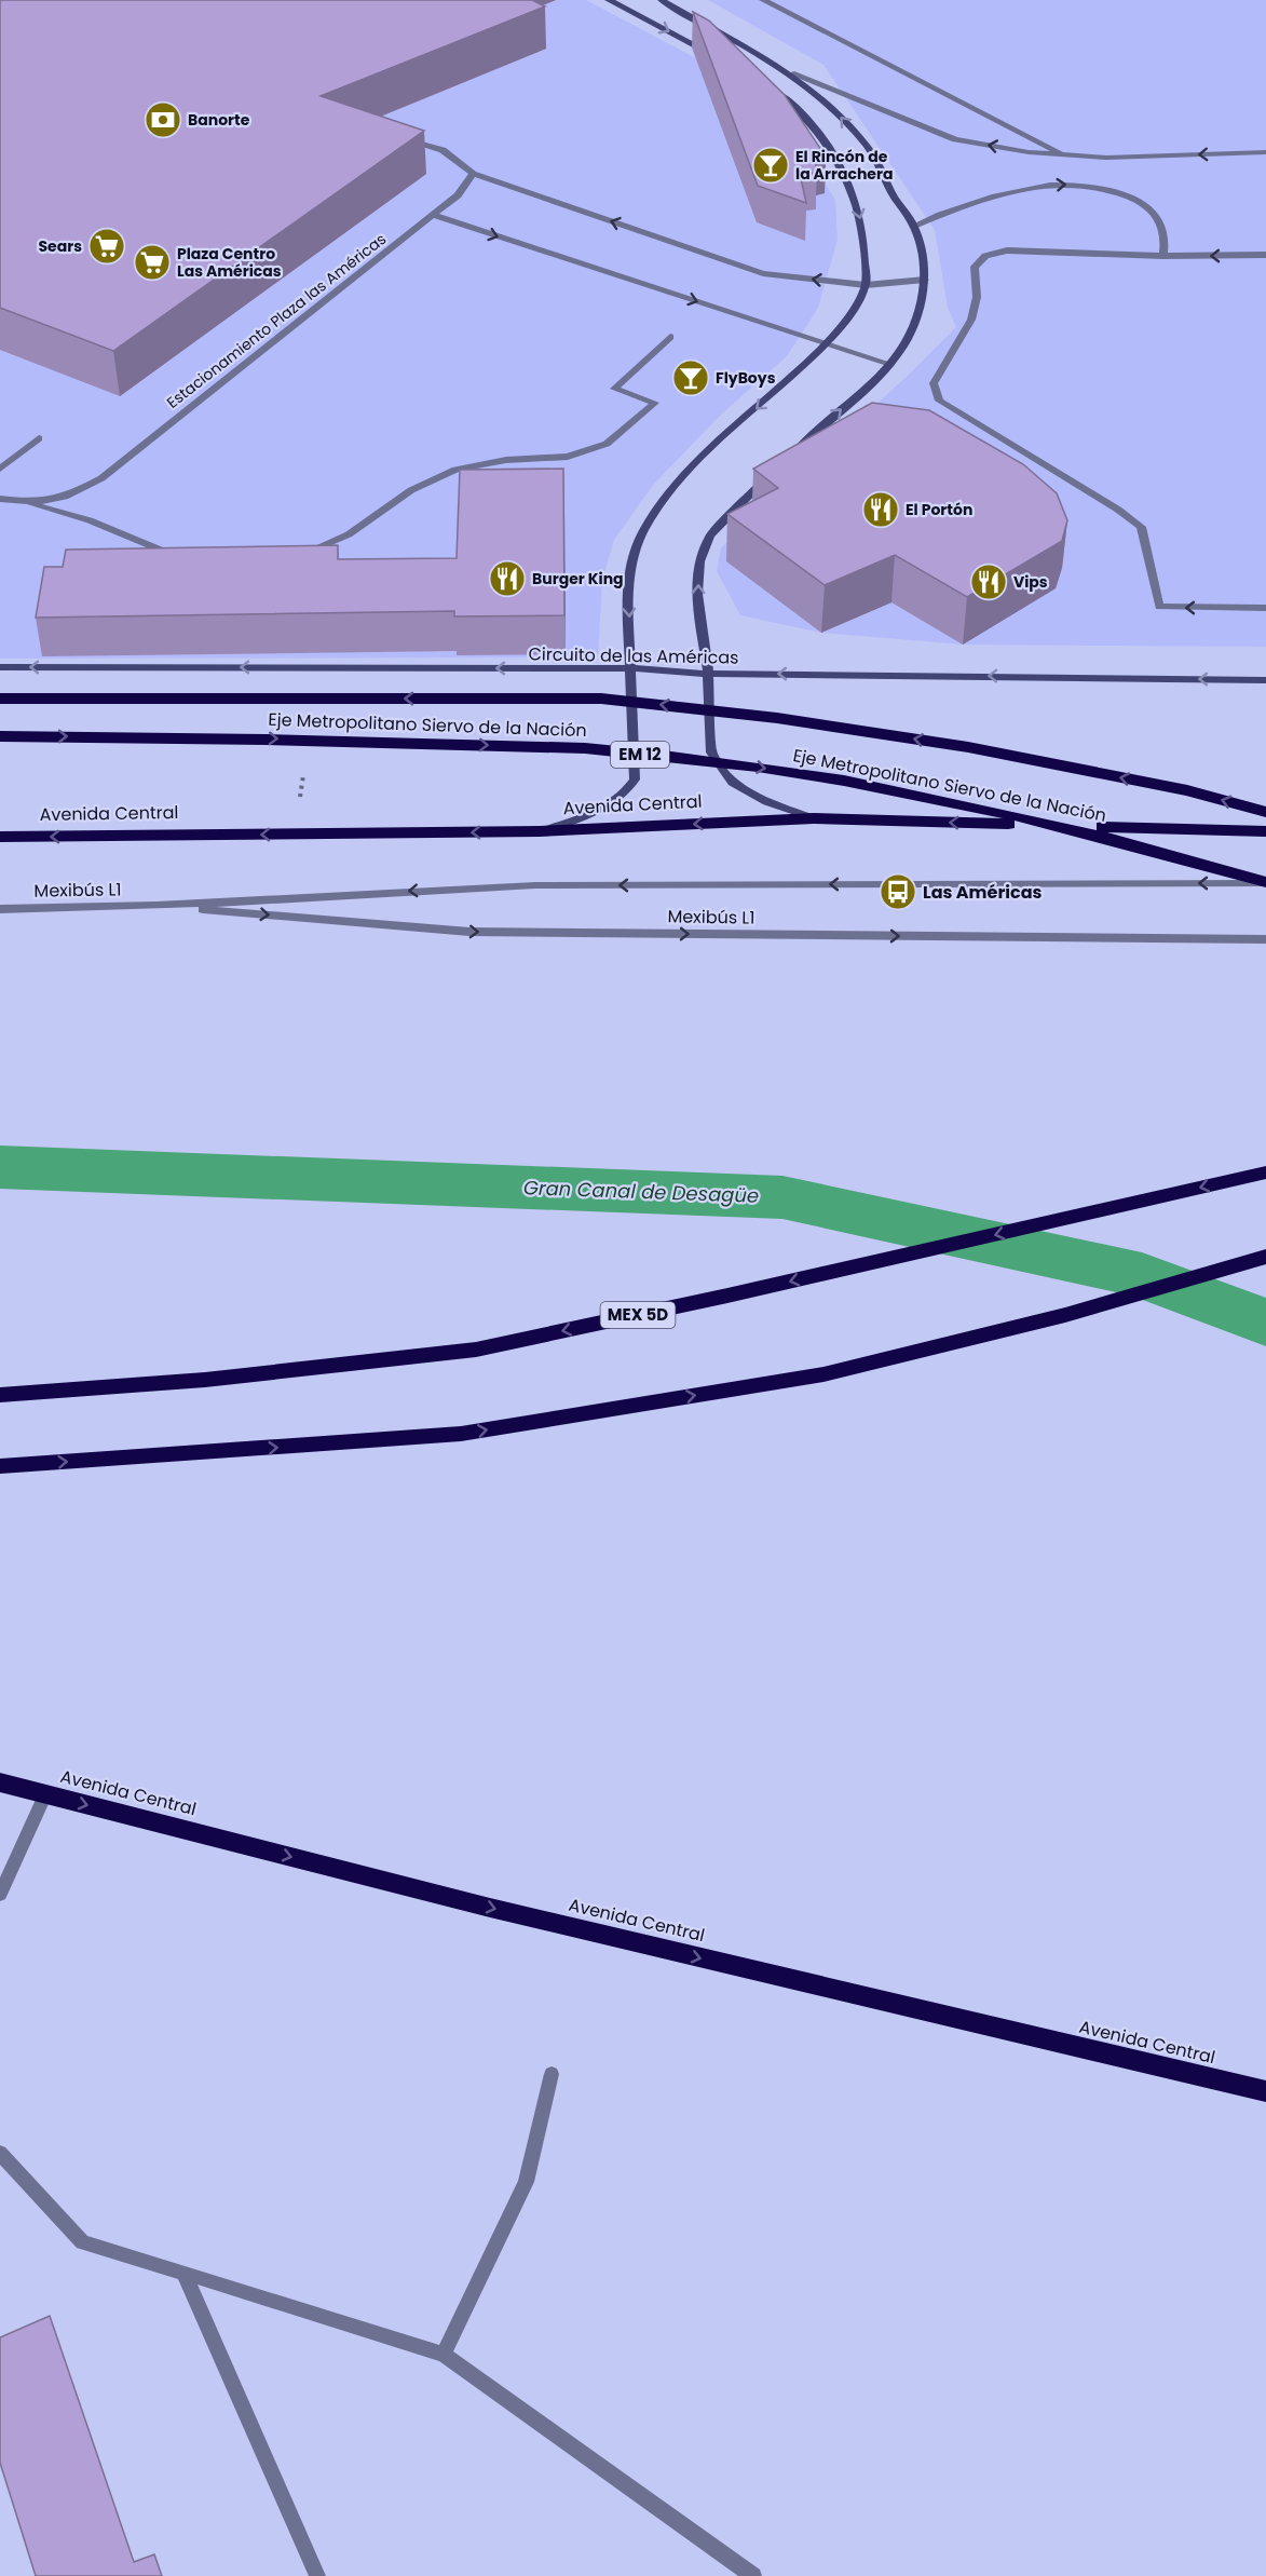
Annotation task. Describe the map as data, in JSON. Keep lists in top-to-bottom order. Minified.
{"streets":{"highway":["Eje Metropolitano Siervo de la Nación","EM 12","Avenida Central","MEX 5D"],"main road":["Circuito de las Américas"],"lane":["Estacionamiento Plaza las Américas","Mexibús L1"]},"crossings":[["Eje Metropolitano Siervo de la Nación","Mexibús L1"]],"one_way":["Circuito de las Américas"],"water":["Gran Canal de Desagüe"],"places":{"bank":["Banorte"],"bar":["El Rincón de la Arrachera","FlyBoys"],"supermarket":["Sears","Plaza Centro Las Américas"],"restaurant":["El Portón","Burger King","Vips"],"bus stop":["Las Américas"]}}
